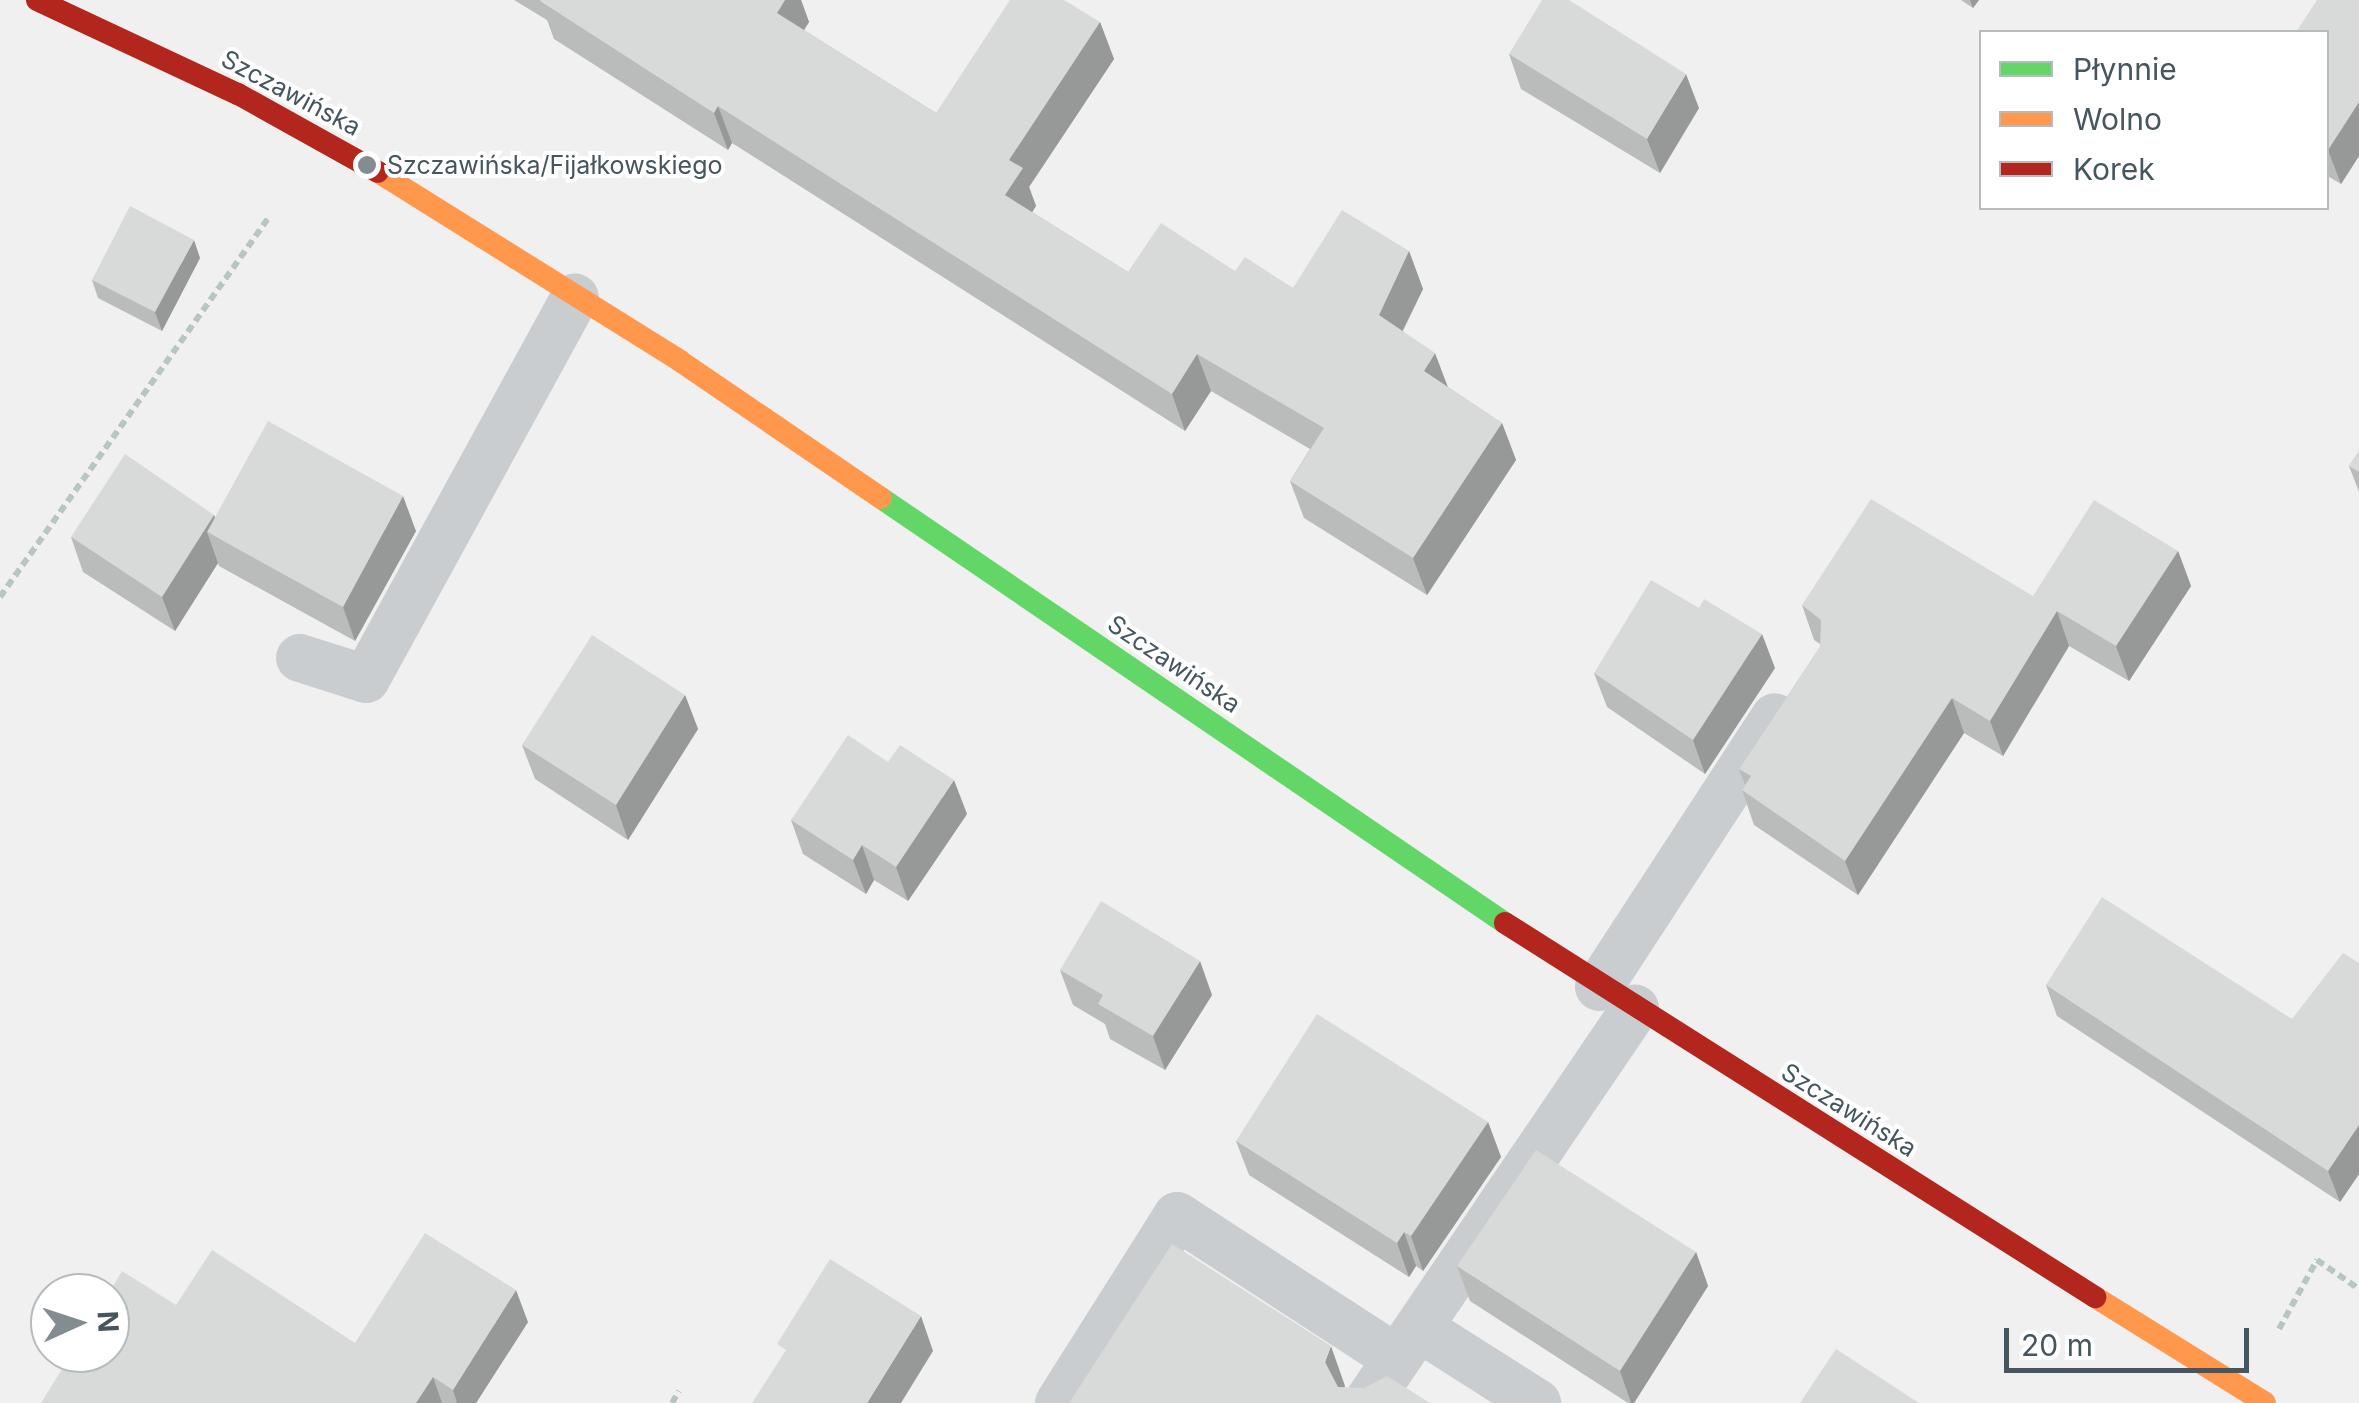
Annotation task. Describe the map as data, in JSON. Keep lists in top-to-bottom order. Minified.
{"streets":{"street":["Szczawińska"]},"places":["Szczawińska/Fijałkowskiego"],"legend":["Płynnie","Wolno","Korek"],"scale_bar":"20 m","north":"right"}
